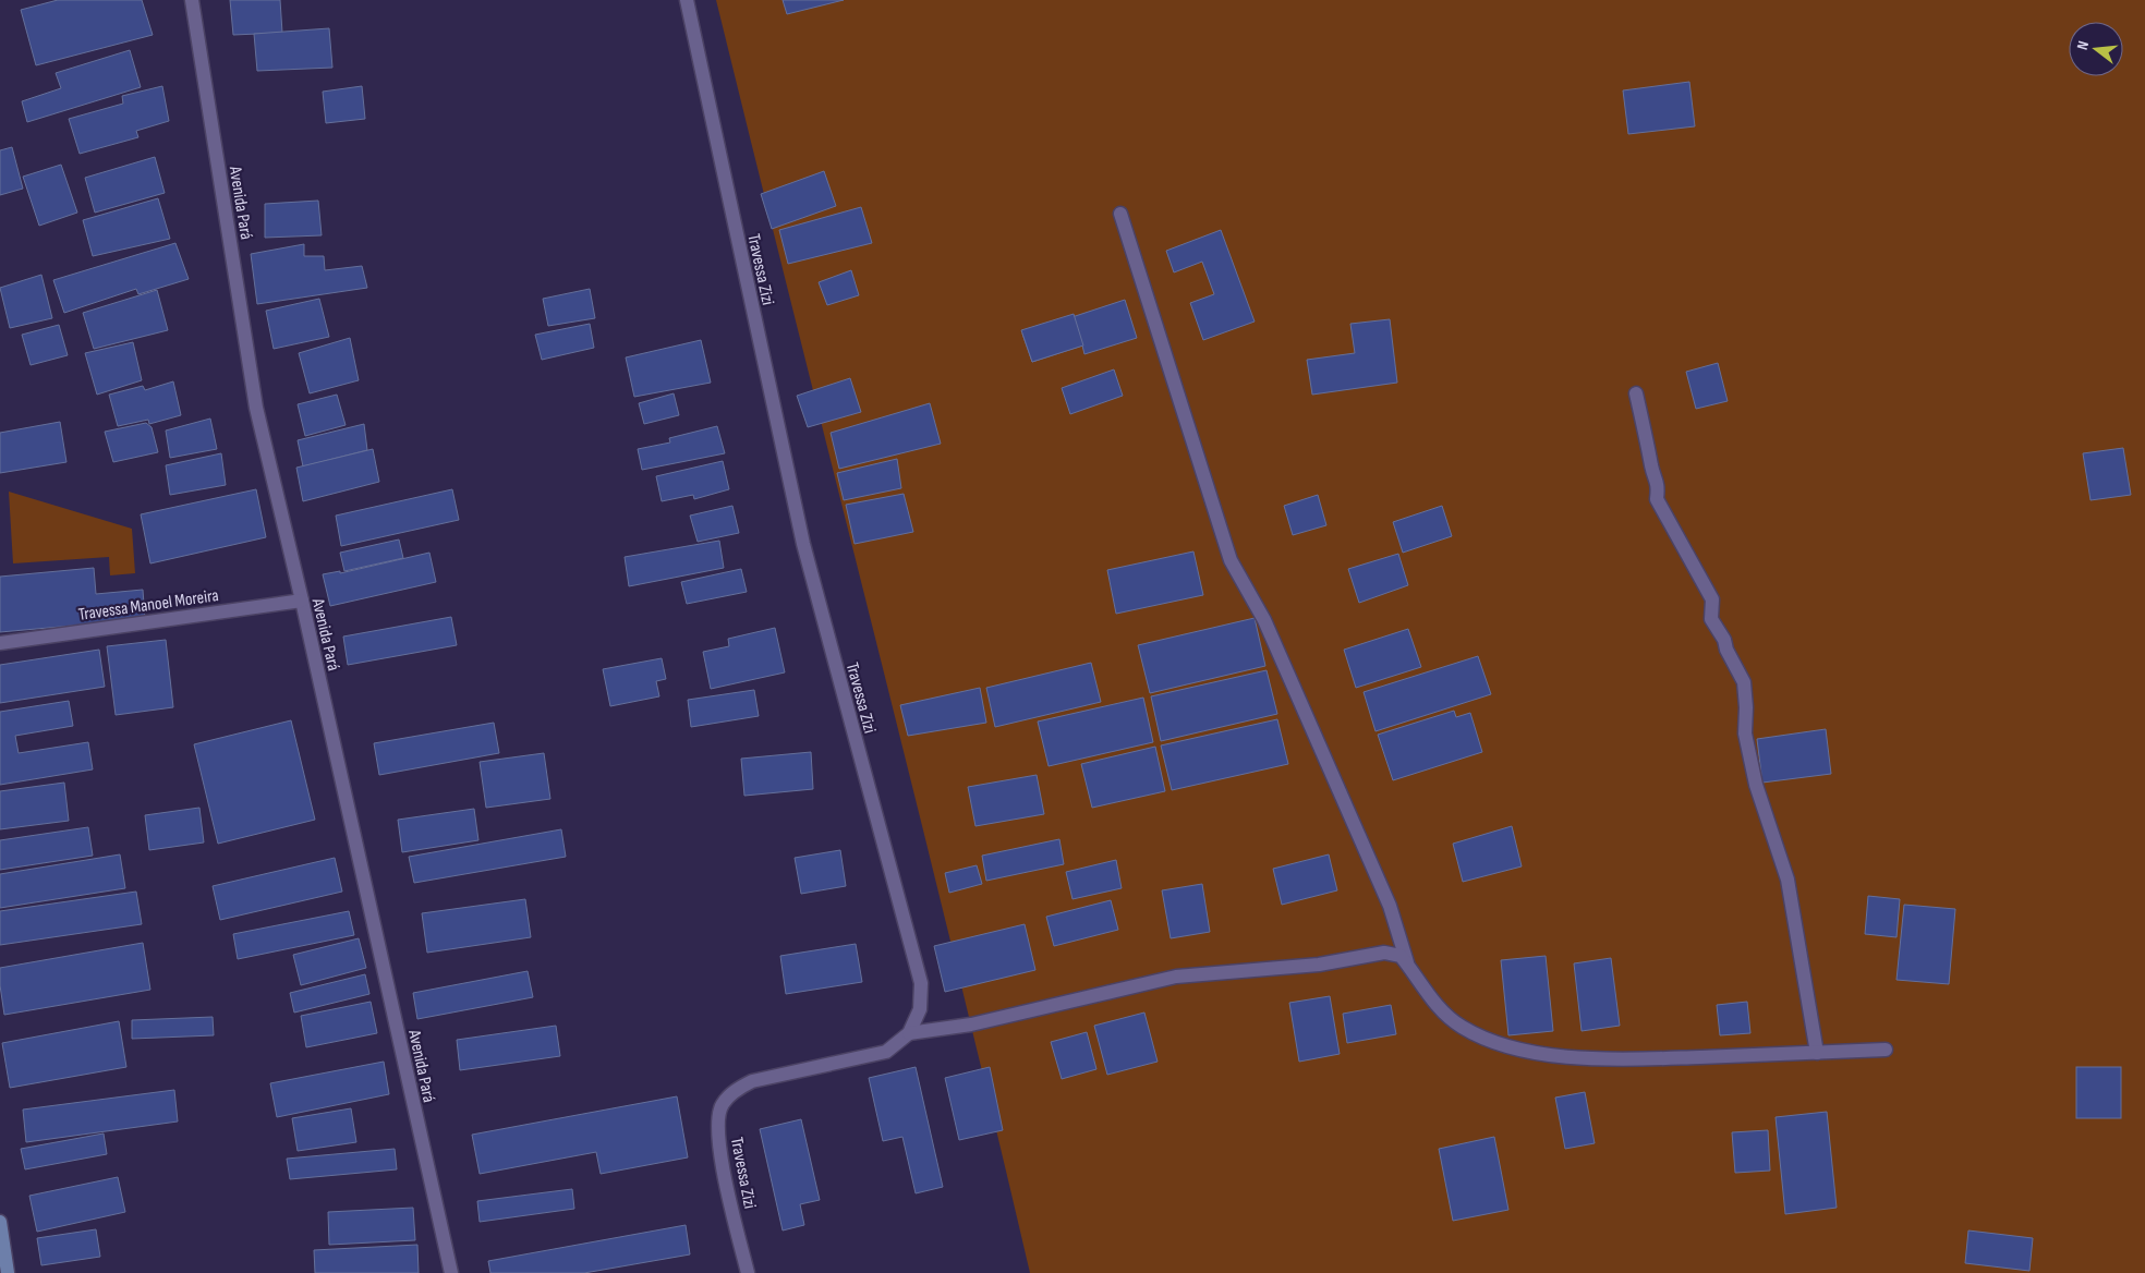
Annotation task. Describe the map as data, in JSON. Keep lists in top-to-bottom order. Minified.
{"streets":{"street":["Avenida Pará","Travessa Zizi","Travessa Manoel Moreira"]},"crossings":[["Avenida Pará","Travessa Manoel Moreira"]],"north":"left"}
